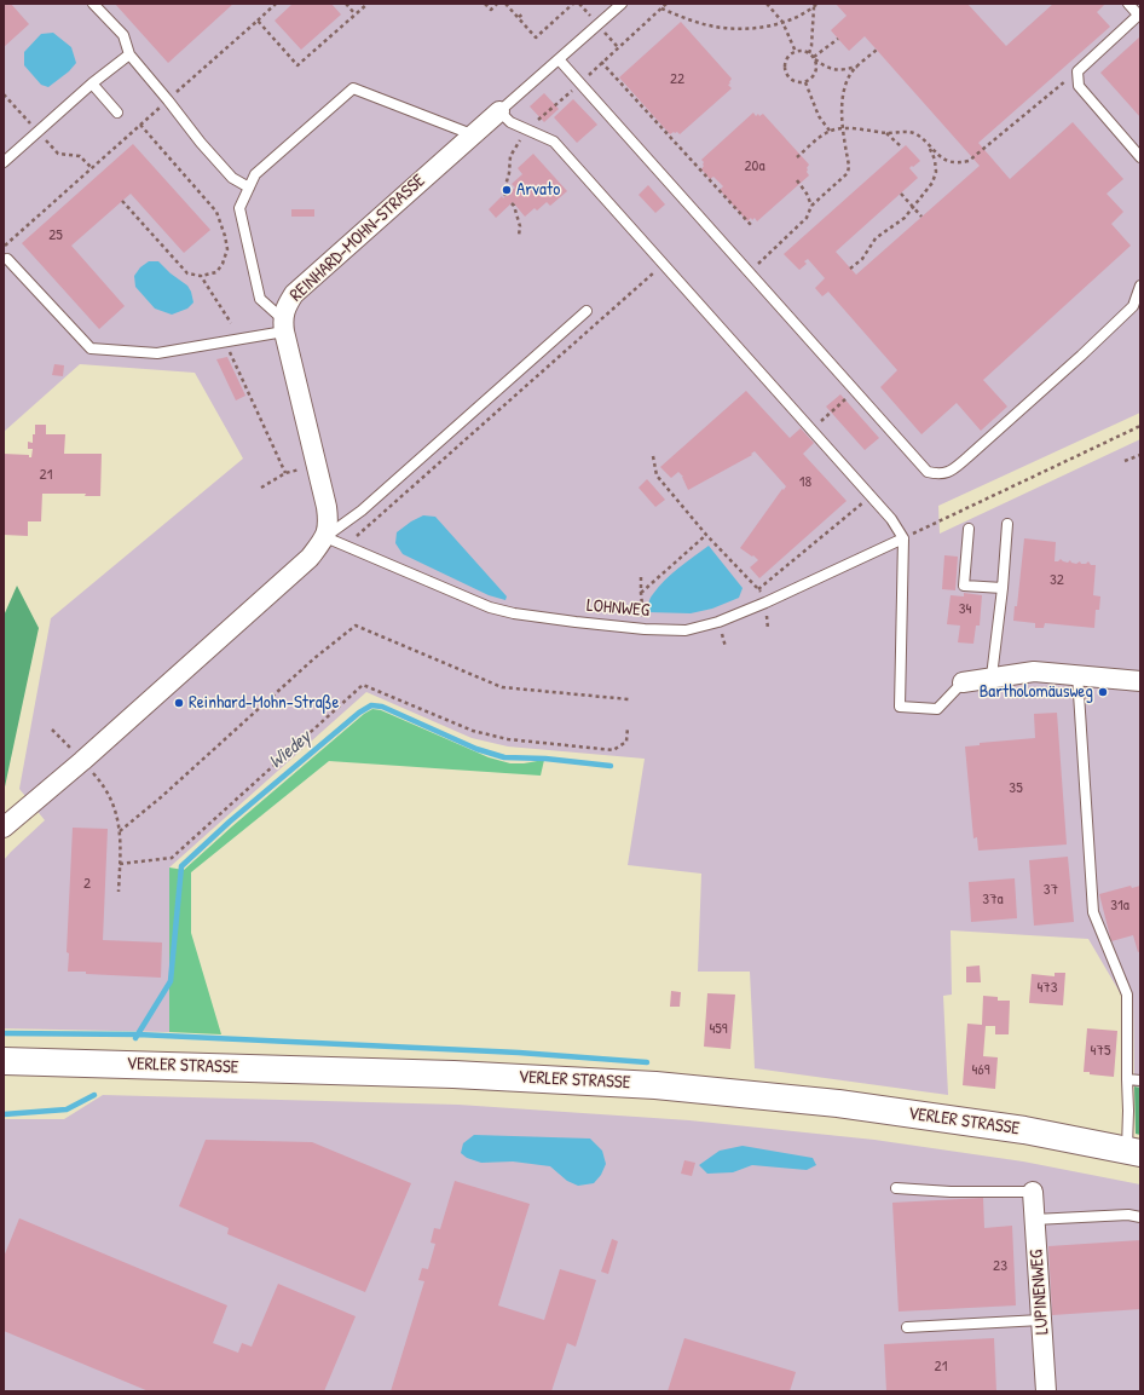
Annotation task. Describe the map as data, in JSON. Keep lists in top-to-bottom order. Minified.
{"streets":{"main road":["VERLER STRASSE"],"street":["REINHARD-MOHN-STRASSE","LUPINENWEG"],"lane":["LOHNWEG"]},"water":["Wiedey"],"places":["Arvato","Bartholomäusweg","Reinhard-Mohn-Straße"],"house_numbers":["22","20a","25","21","18","32","34","35","2","37","37a","31a","473","459","475","469","23","21"]}
